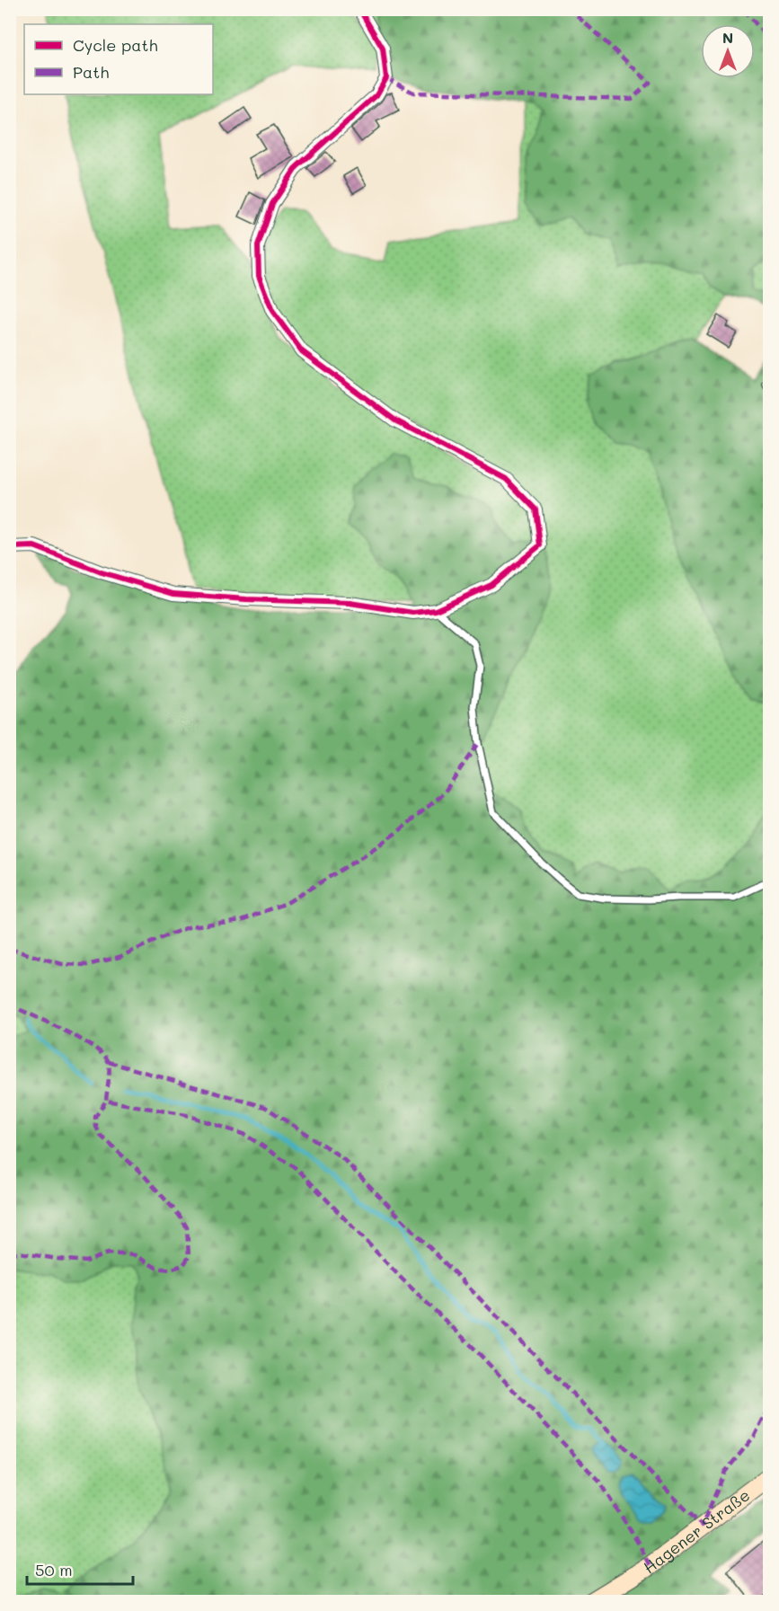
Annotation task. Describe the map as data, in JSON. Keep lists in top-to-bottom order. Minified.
{"streets":{"main road":["Hagener Straße"]},"legend":["Cycle path","Path"],"scale_bar":"50 m","north":"top"}
